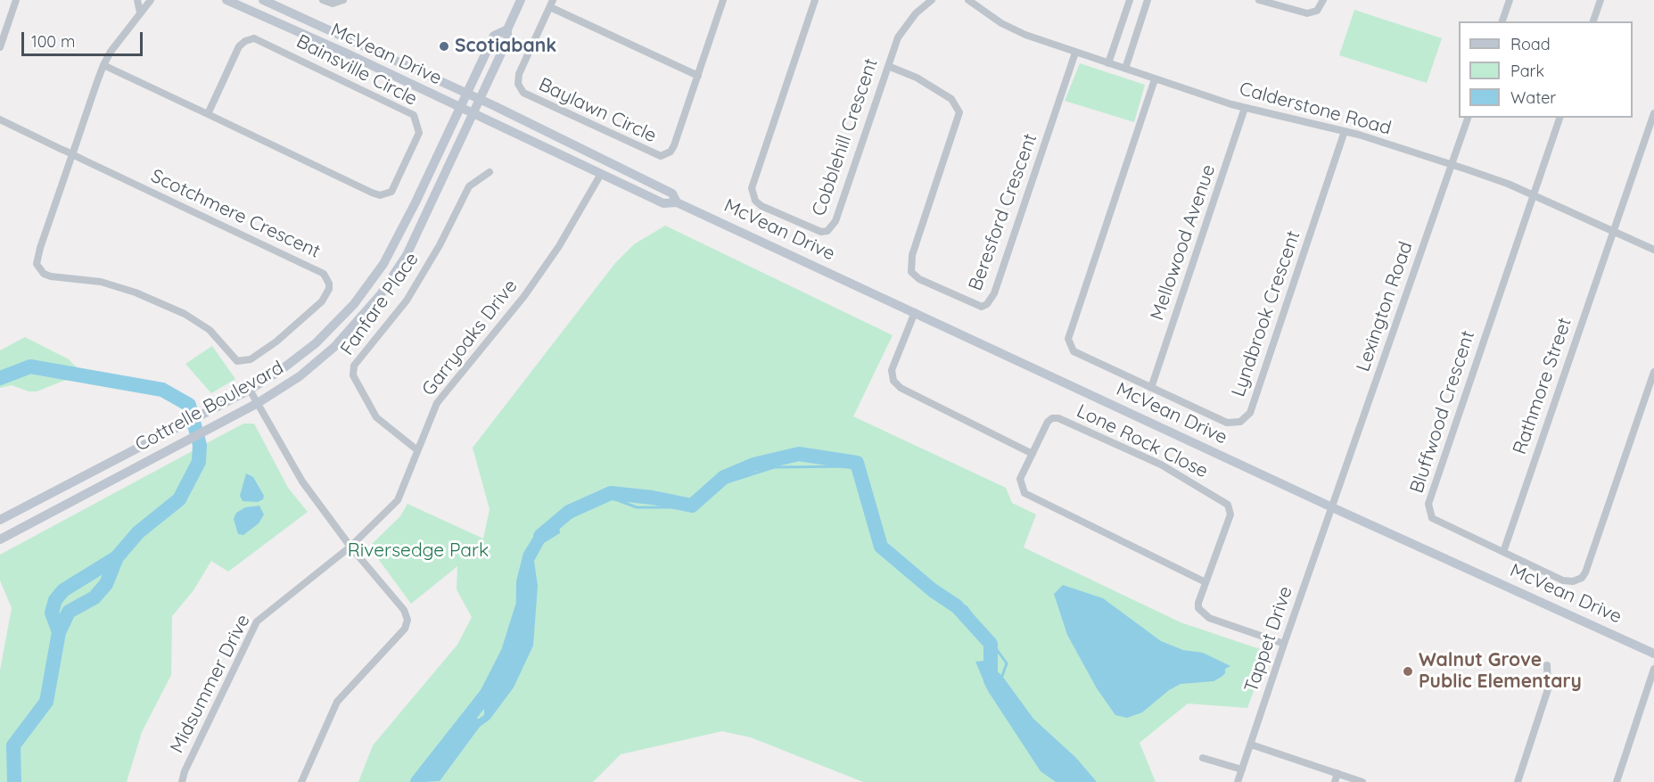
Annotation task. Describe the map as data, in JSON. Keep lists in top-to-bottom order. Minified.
{"streets":{"main road":["McVean Drive","Cottrelle Boulevard"],"street":["Bainsville Circle","Calderstone Road","Baylawn Circle","Cobblehill Crescent","Beresford Crescent","Scotchmere Crescent","Mellowood Avenue","Fanfare Place","Lexington Road","Lyndbrook Crescent","Garryoaks Drive","Rathmore Street","Bluffwood Crescent","Lone Rock Close","Tappet Drive","Midsummer Drive"]},"crossings":[["McVean Drive","Lexington Road"],["McVean Drive","Garryoaks Drive"],["McVean Drive","Cottrelle Boulevard"],["McVean Drive","Tappet Drive"],["Calderstone Road","Beresford Crescent"],["Calderstone Road","Mellowood Avenue"],["Calderstone Road","Lexington Road"],["Calderstone Road","Lyndbrook Crescent"],["Calderstone Road","Rathmore Street"],["Calderstone Road","Bluffwood Crescent"],["Cobblehill Crescent","Beresford Crescent"],["Mellowood Avenue","Lyndbrook Crescent"],["Fanfare Place","Garryoaks Drive"],["Lexington Road","Tappet Drive"],["Garryoaks Drive","Midsummer Drive"],["Rathmore Street","Bluffwood Crescent"],["Lone Rock Close","Tappet Drive"]],"parks":["Riversedge Park"],"places":["Scotiabank","Walnut Grove Public Elementary"],"legend":["Road","Park","Water"],"scale_bar":"100 m"}
